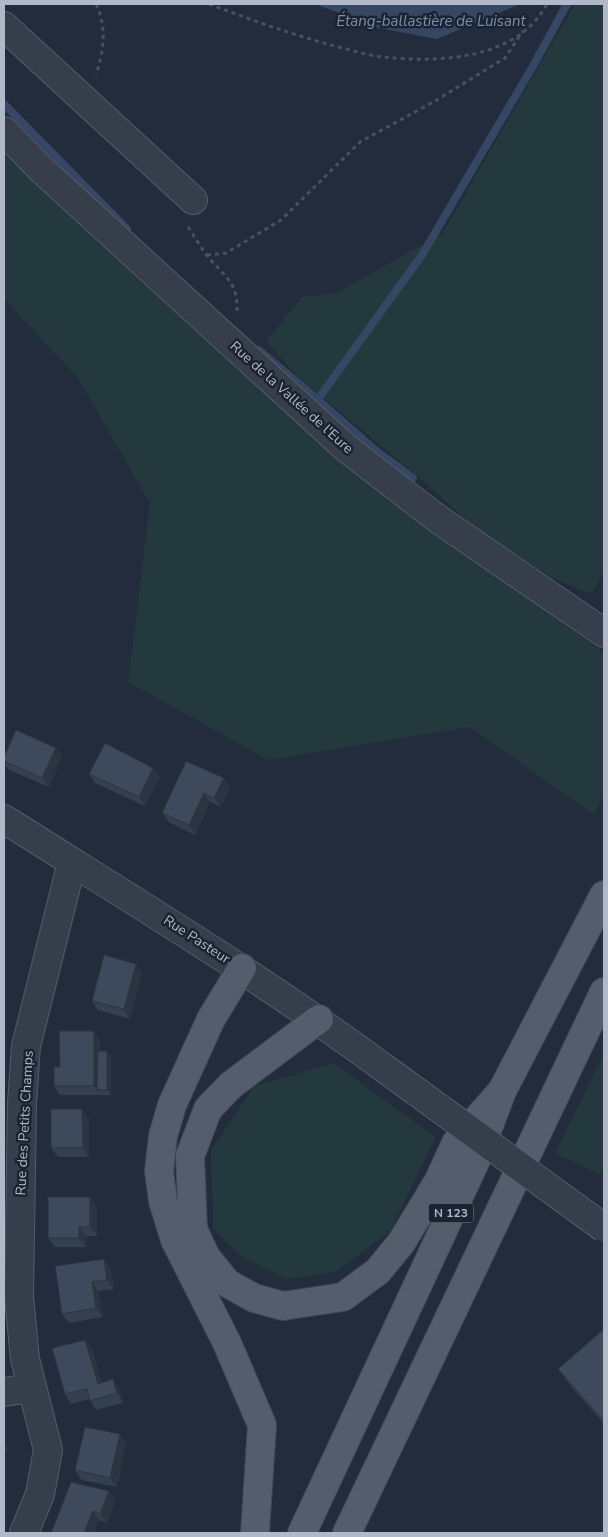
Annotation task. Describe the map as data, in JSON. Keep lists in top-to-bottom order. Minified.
{"streets":{"main road":["N 123"],"street":["Rue de la Vallée de l'Eure","Rue Pasteur","Rue des Petits Champs"]},"crossings":[["Rue Pasteur","Rue des Petits Champs"]],"water":["Étang-ballastière de Luisant"]}
